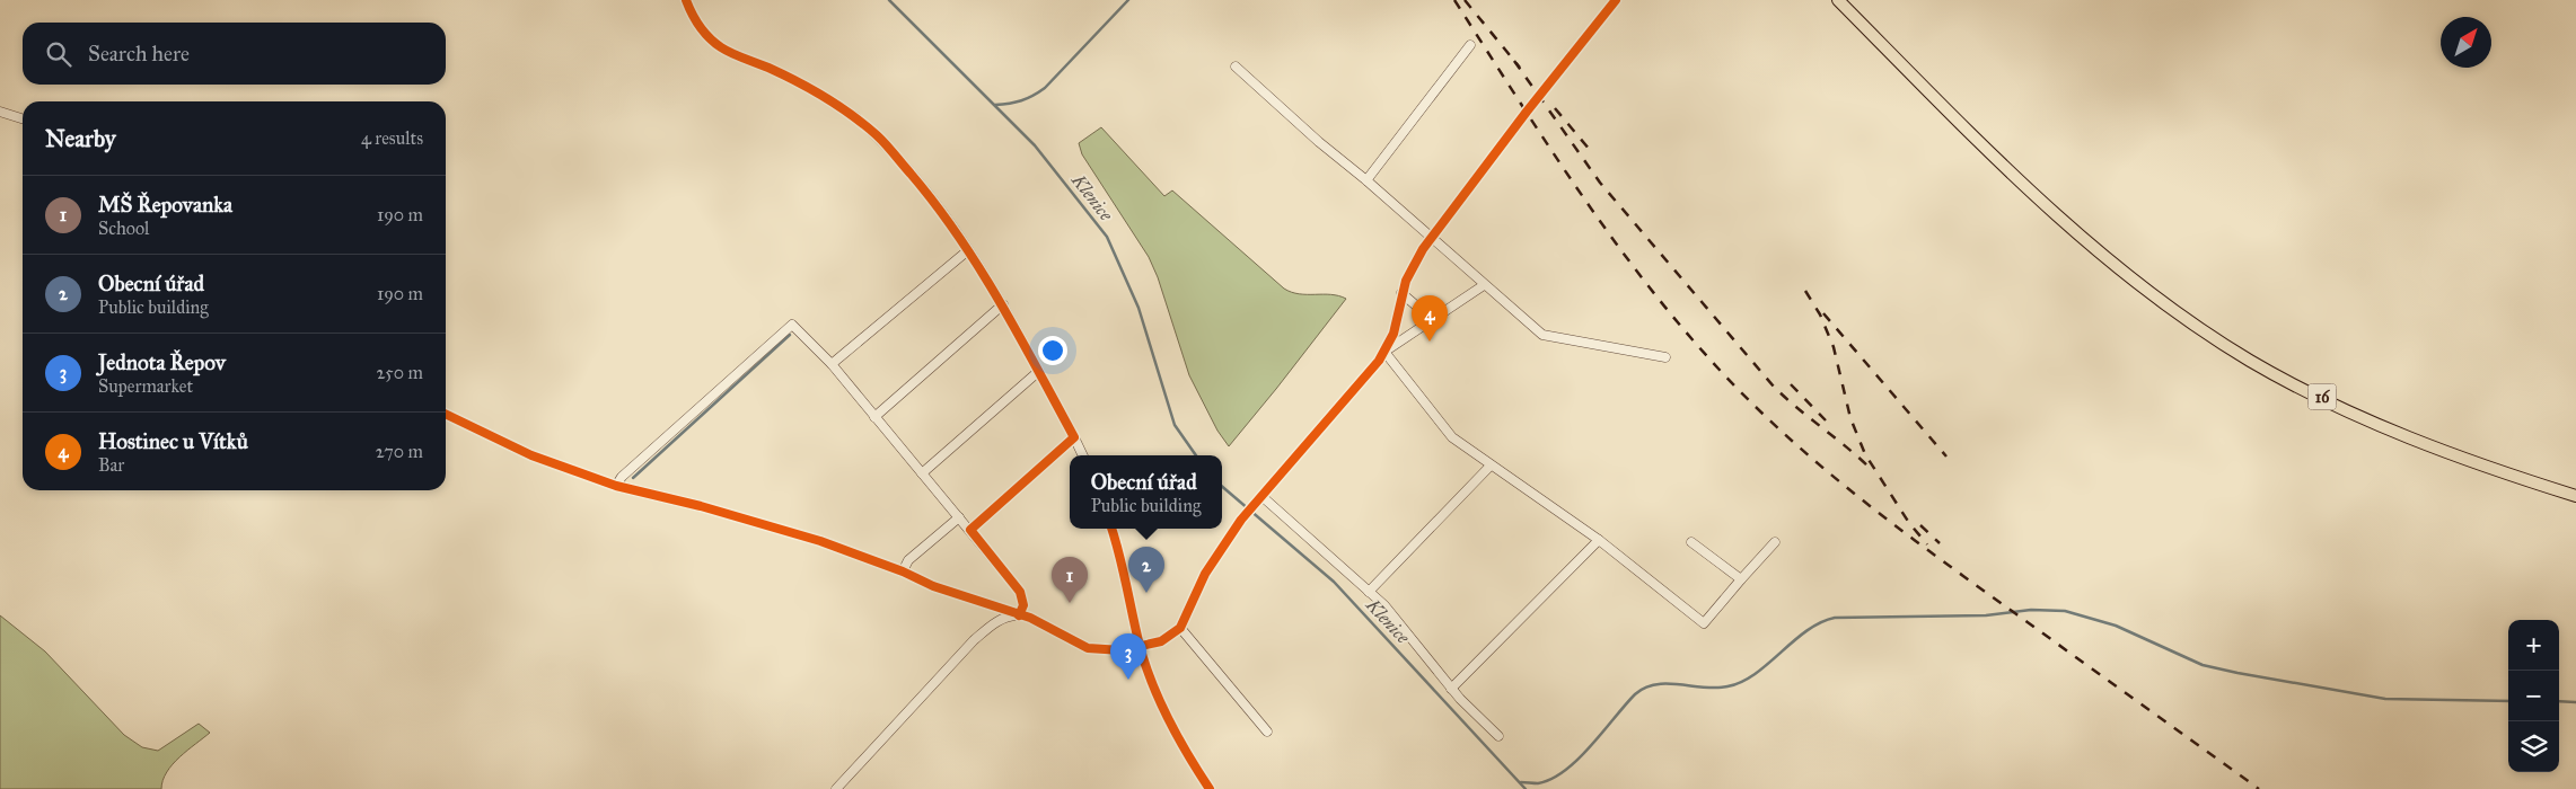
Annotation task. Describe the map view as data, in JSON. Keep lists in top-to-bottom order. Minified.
{"streets":{"main road":["16"]},"water":["Klenice"],"north":"top right","page":{"search":"Search here","heading":["Nearby","4 results"],"list":[{"mark":"1","name":"MŠ Řepovanka","note":"School","value":"190 m"},{"mark":"2","name":"Obecní úřad","note":"Public building","value":"190 m"},{"mark":"3","name":"Jednota Řepov","note":"Supermarket","value":"250 m"},{"mark":"4","name":"Hostinec u Vítků","note":"Bar","value":"270 m"}],"pins":["4","2","1","3"],"popup":["Obecní úřad","Public building"],"map_buttons":["+","−"]}}
